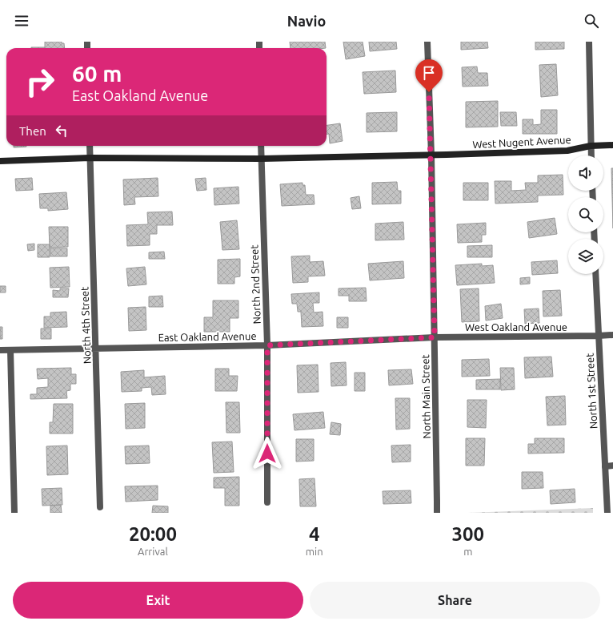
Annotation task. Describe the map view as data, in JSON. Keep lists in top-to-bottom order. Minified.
{"streets":{"street":["West Nugent Avenue","North 2nd Street","North 4th Street","West Oakland Avenue","East Oakland Avenue","North 1st Street","North Main Street"]},"crossings":[["West Nugent Avenue","North 2nd Street"],["West Nugent Avenue","North 4th Street"],["West Nugent Avenue","North Main Street"],["North 2nd Street","East Oakland Avenue"],["North 4th Street","East Oakland Avenue"],["West Oakland Avenue","East Oakland Avenue"],["West Oakland Avenue","North 1st Street"],["West Oakland Avenue","North Main Street"],["East Oakland Avenue","North Main Street"]],"page":{"header":"Navio","turn":["60 m","East Oakland Avenue"],"then":"Then","eta":["20:00","Arrival","4","min","300","m"],"buttons":["Exit","Share"]}}
